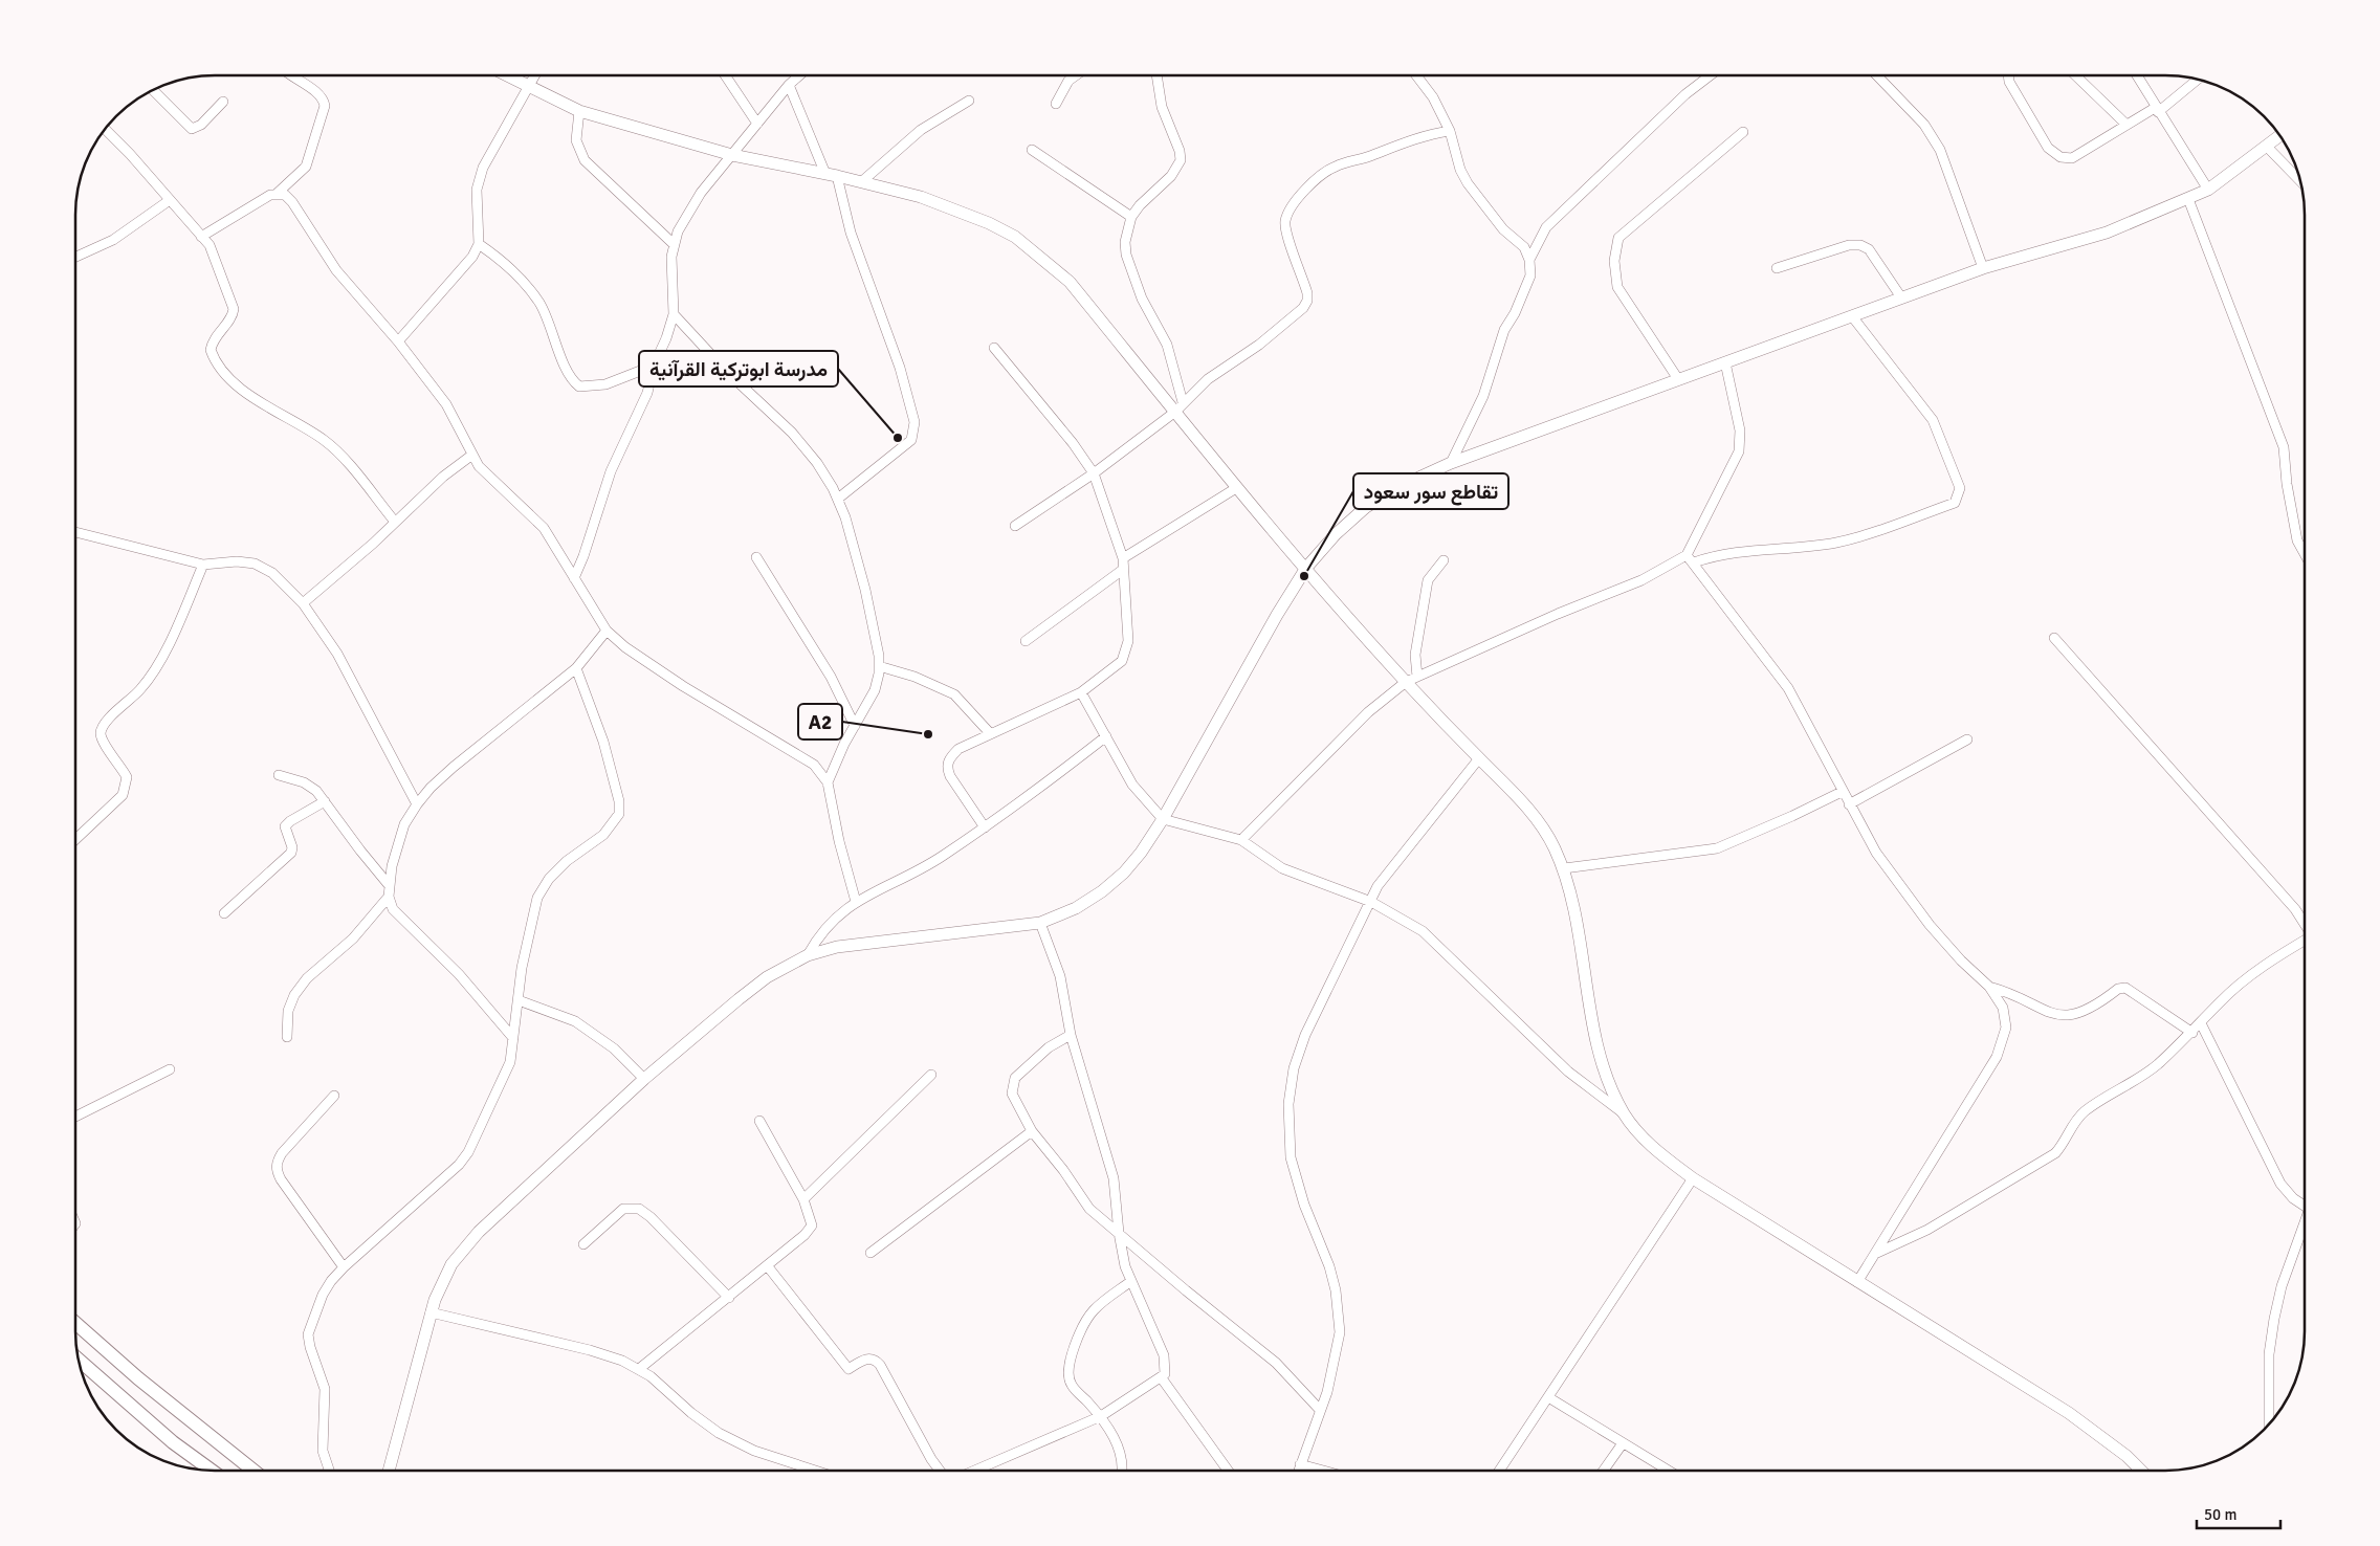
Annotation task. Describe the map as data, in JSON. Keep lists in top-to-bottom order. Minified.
{"places":["مدرسة ابوتركية القرآنية","تقاطع سور سعود","A2"],"scale_bar":"50 m"}
